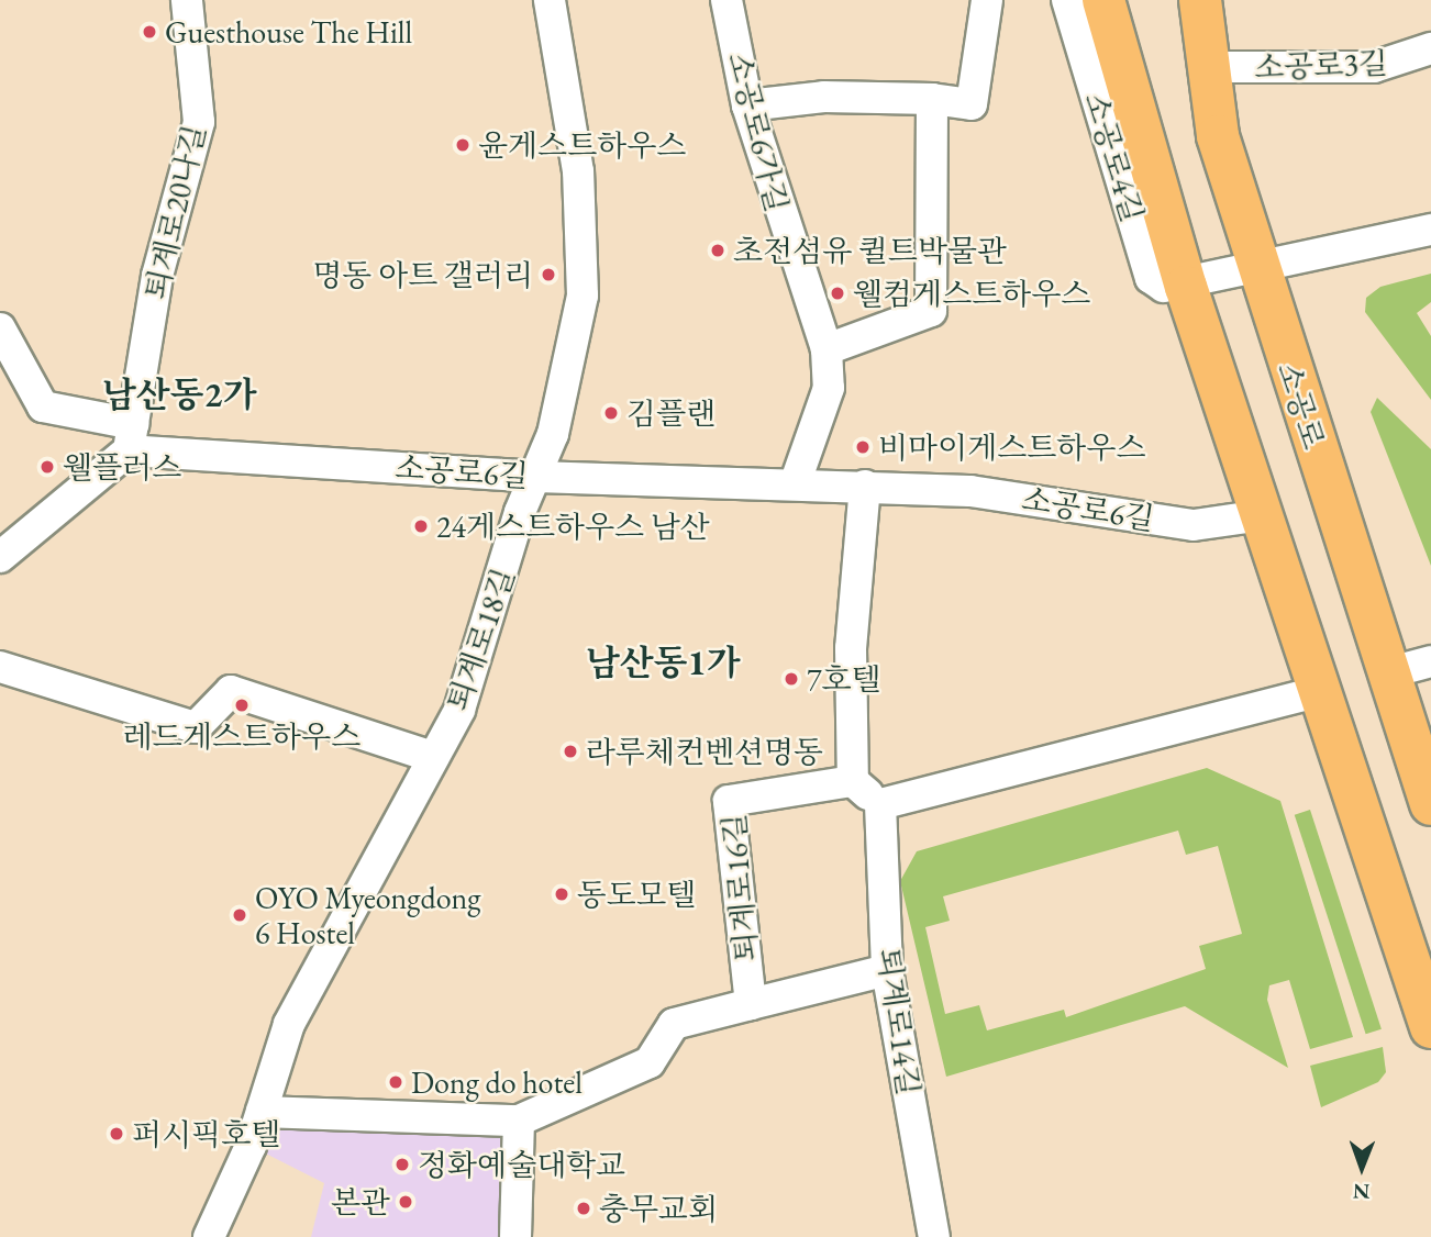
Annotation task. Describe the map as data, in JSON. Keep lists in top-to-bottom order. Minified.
{"streets":{"main road":["소공로"],"street":["소공로3길","소공로6가길","소공로4길","퇴계로20나길","소공로6길","퇴계로18길","퇴계로16길","퇴계로14길"]},"crossings":[["소공로3길","소공로"],["퇴계로20나길","소공로6길"],["소공로6길","퇴계로18길"],["퇴계로18길","퇴계로16길"],["퇴계로16길","퇴계로14길"]],"districts":["남산동2가","남산동1가"],"places":["Guesthouse The Hill","윤게스트하우스","초전섬유 퀼트박물관","명동 아트 갤러리","웰컴게스트하우스","김플랜","비마이게스트하우스","웰플러스","24게스트하우스 남산","7호텔","레드게스트하우스","라루체컨벤션명동","동도모텔","OYO Myeongdong 6 Hostel","Dong do hotel","퍼시픽호텔","정화예술대학교","본관","충무교회"],"north":"bottom"}
